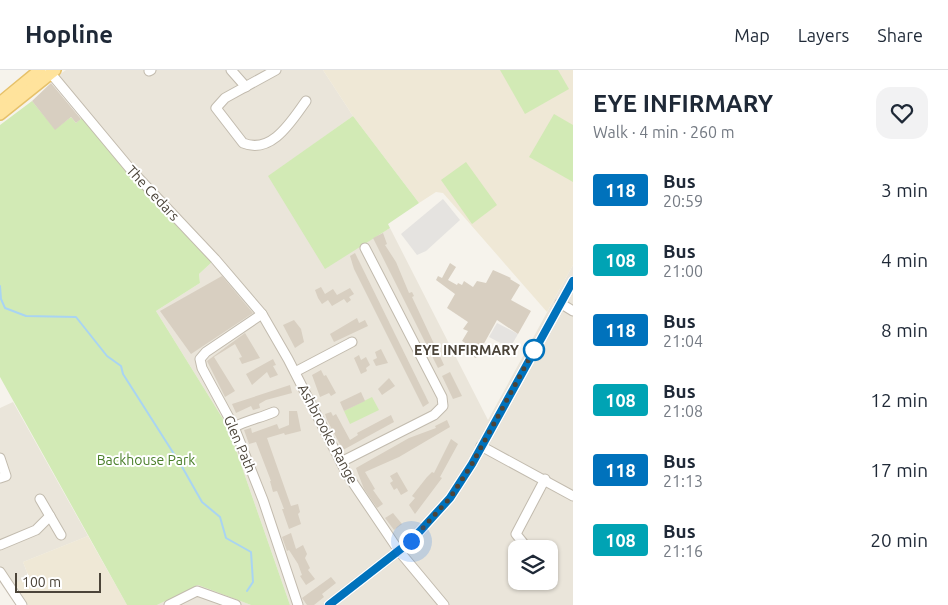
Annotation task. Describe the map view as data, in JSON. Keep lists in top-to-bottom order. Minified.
{"streets":{"street":["The Cedars","Ashbrooke Range","Glen Path"]},"crossings":[["The Cedars","Ashbrooke Range"],["The Cedars","Glen Path"],["Ashbrooke Range","Glen Path"]],"parks":["Backhouse Park"],"places":["EYE INFIRMARY"],"lines":["bus line 118"],"scale_bar":"100 m","page":{"header":"Hopline","nav":["Map","Layers","Share"],"heading":["EYE INFIRMARY","Walk · 4 min · 260 m"],"list":[{"mark":"118","name":"Bus","note":"20:59","value":"3 min"},{"mark":"108","name":"Bus","note":"21:00","value":"4 min"},{"mark":"118","name":"Bus","note":"21:04","value":"8 min"},{"mark":"108","name":"Bus","note":"21:08","value":"12 min"},{"mark":"118","name":"Bus","note":"21:13","value":"17 min"},{"mark":"108","name":"Bus","note":"21:16","value":"20 min"}],"scale":"100 m"}}
